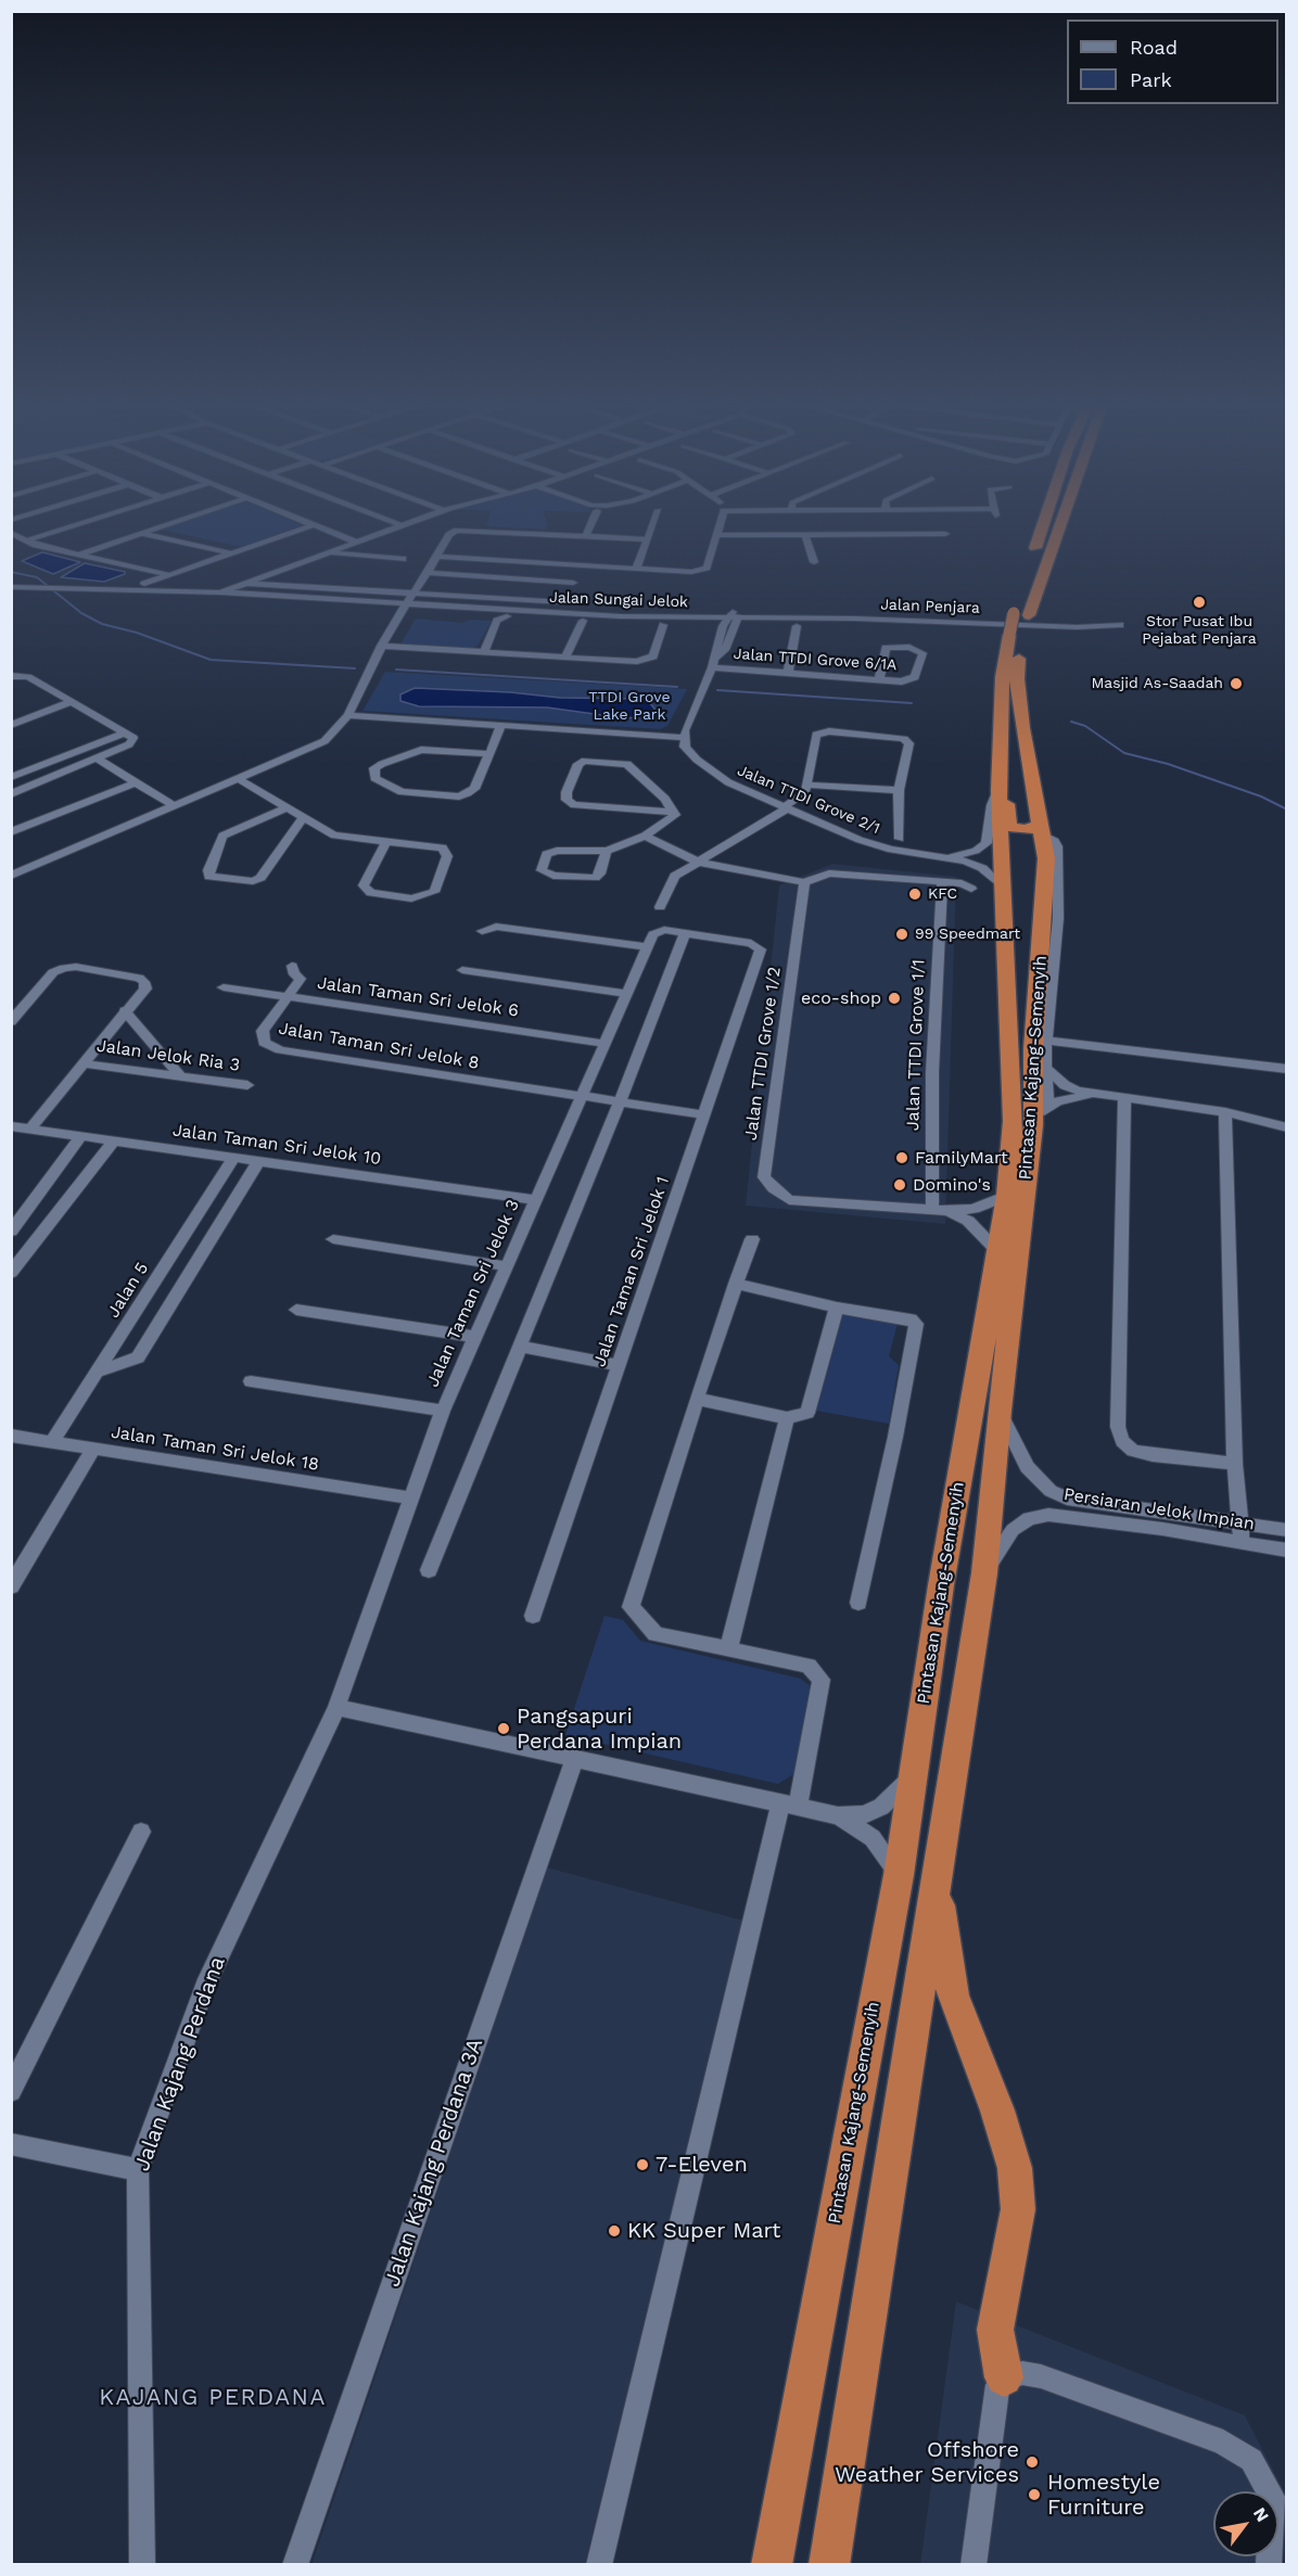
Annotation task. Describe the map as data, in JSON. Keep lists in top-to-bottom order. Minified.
{"streets":{"highway":["Pintasan Kajang-Semenyih"],"street":["Jalan Sungai Jelok","Jalan Penjara","Jalan TTDI Grove 6/1A","Jalan TTDI Grove 2/1","Jalan Taman Sri Jelok 6","Jalan TTDI Grove 1/1","Jalan Taman Sri Jelok 8","Jalan TTDI Grove 1/2","Jalan Jelok Ria 3","Jalan Taman Sri Jelok 10","Jalan Taman Sri Jelok 1","Jalan 5","Jalan Taman Sri Jelok 3","Jalan Taman Sri Jelok 18","Persiaran Jelok Impian","Jalan Kajang Perdana","Jalan Kajang Perdana 3A"]},"crossings":[["Jalan Sungai Jelok","Jalan Penjara"],["Jalan TTDI Grove 2/1","Pintasan Kajang-Semenyih"],["Jalan Taman Sri Jelok 6","Jalan Taman Sri Jelok 8"],["Jalan Taman Sri Jelok 6","Jalan Taman Sri Jelok 3"],["Jalan TTDI Grove 1/1","Jalan TTDI Grove 1/2"],["Jalan Taman Sri Jelok 8","Jalan Taman Sri Jelok 3"],["Pintasan Kajang-Semenyih","Persiaran Jelok Impian"],["Jalan Taman Sri Jelok 10","Jalan 5"],["Jalan Taman Sri Jelok 10","Jalan Taman Sri Jelok 3"],["Jalan 5","Jalan Taman Sri Jelok 18"],["Jalan Taman Sri Jelok 3","Jalan Taman Sri Jelok 18"],["Jalan Taman Sri Jelok 3","Jalan Kajang Perdana"]],"districts":["KAJANG PERDANA"],"parks":["TTDI Grove Lake Park"],"places":["Stor Pusat Ibu Pejabat Penjara","Masjid As-Saadah","KFC","99 Speedmart","eco-shop","FamilyMart","Domino's","Pangsapuri Perdana Impian","7-Eleven","KK Super Mart","Offshore Weather Services","Homestyle Furniture"],"legend":["Road","Park"],"north":"top right"}
